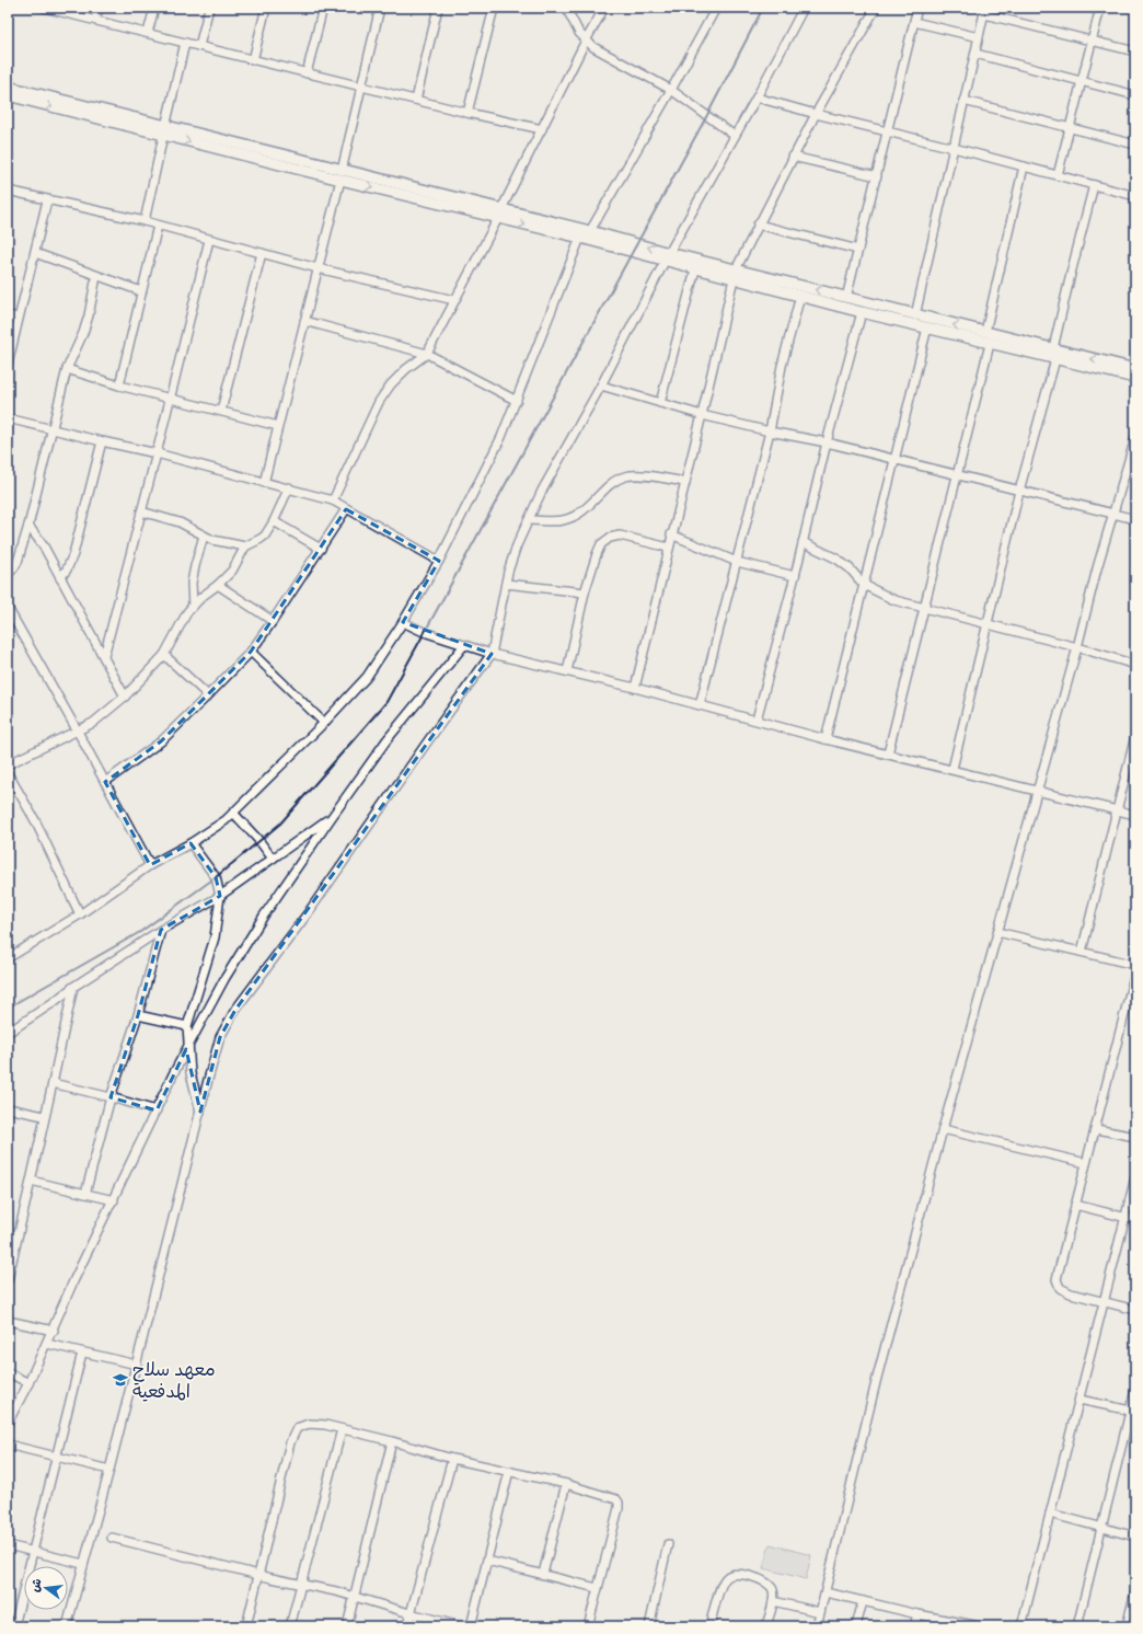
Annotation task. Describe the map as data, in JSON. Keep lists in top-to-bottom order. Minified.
{"places":{"school or university":["معهد سلاح المدفعية"]},"north":"left"}
